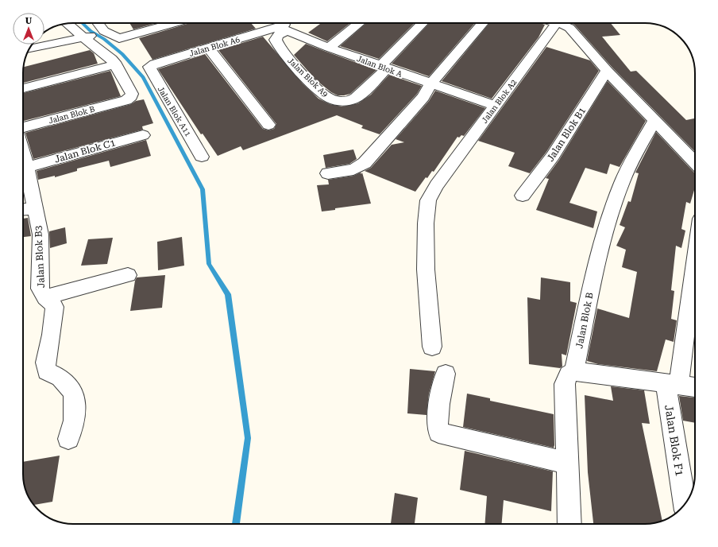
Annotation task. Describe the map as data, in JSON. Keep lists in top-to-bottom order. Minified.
{"streets":{"street":["Jalan Blok A6","Jalan Blok A","Jalan Blok A9","Jalan Blok A2","Jalan Blok A11","Jalan Blok B","Jalan Blok B1","Jalan Blok C1","Jalan Blok B3","Jalan Blok F1"]},"crossings":[["Jalan Blok A6","Jalan Blok A"],["Jalan Blok A6","Jalan Blok A9"],["Jalan Blok A6","Jalan Blok A11"],["Jalan Blok A","Jalan Blok A9"],["Jalan Blok A","Jalan Blok A2"],["Jalan Blok C1","Jalan Blok B3"]],"north":"top"}
